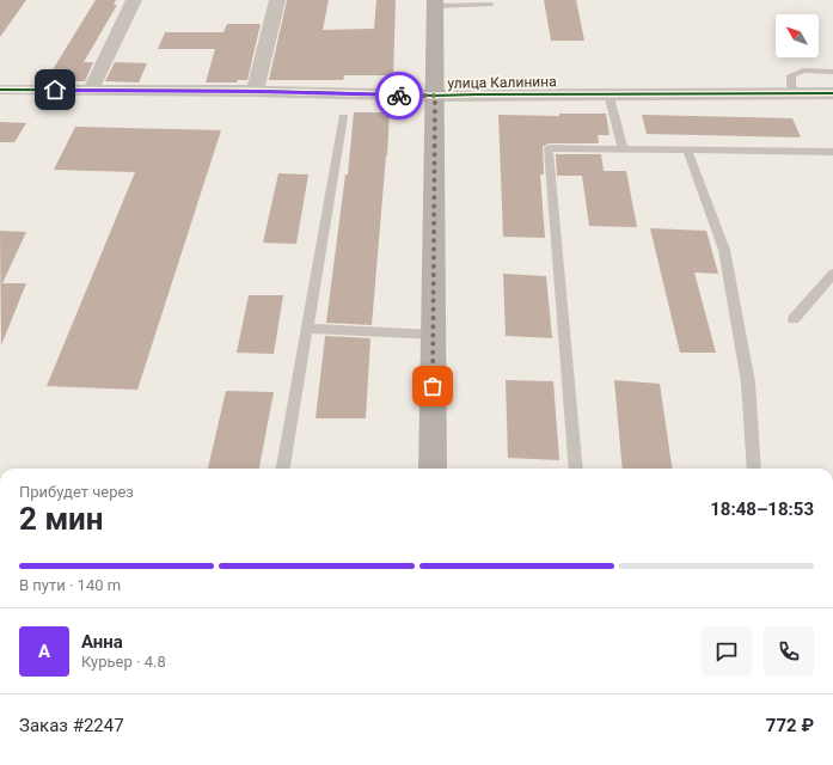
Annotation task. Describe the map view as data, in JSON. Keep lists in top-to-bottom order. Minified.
{"streets":{"street":["улица Калинина"]},"north":"top left","page":{"heading":["2 мин","Прибудет через","18:48–18:53"],"panel":["Анна","Курьер · 4.8","Заказ #2247","772 ₽"],"bar":"В пути · 140 m","round":"А"}}
